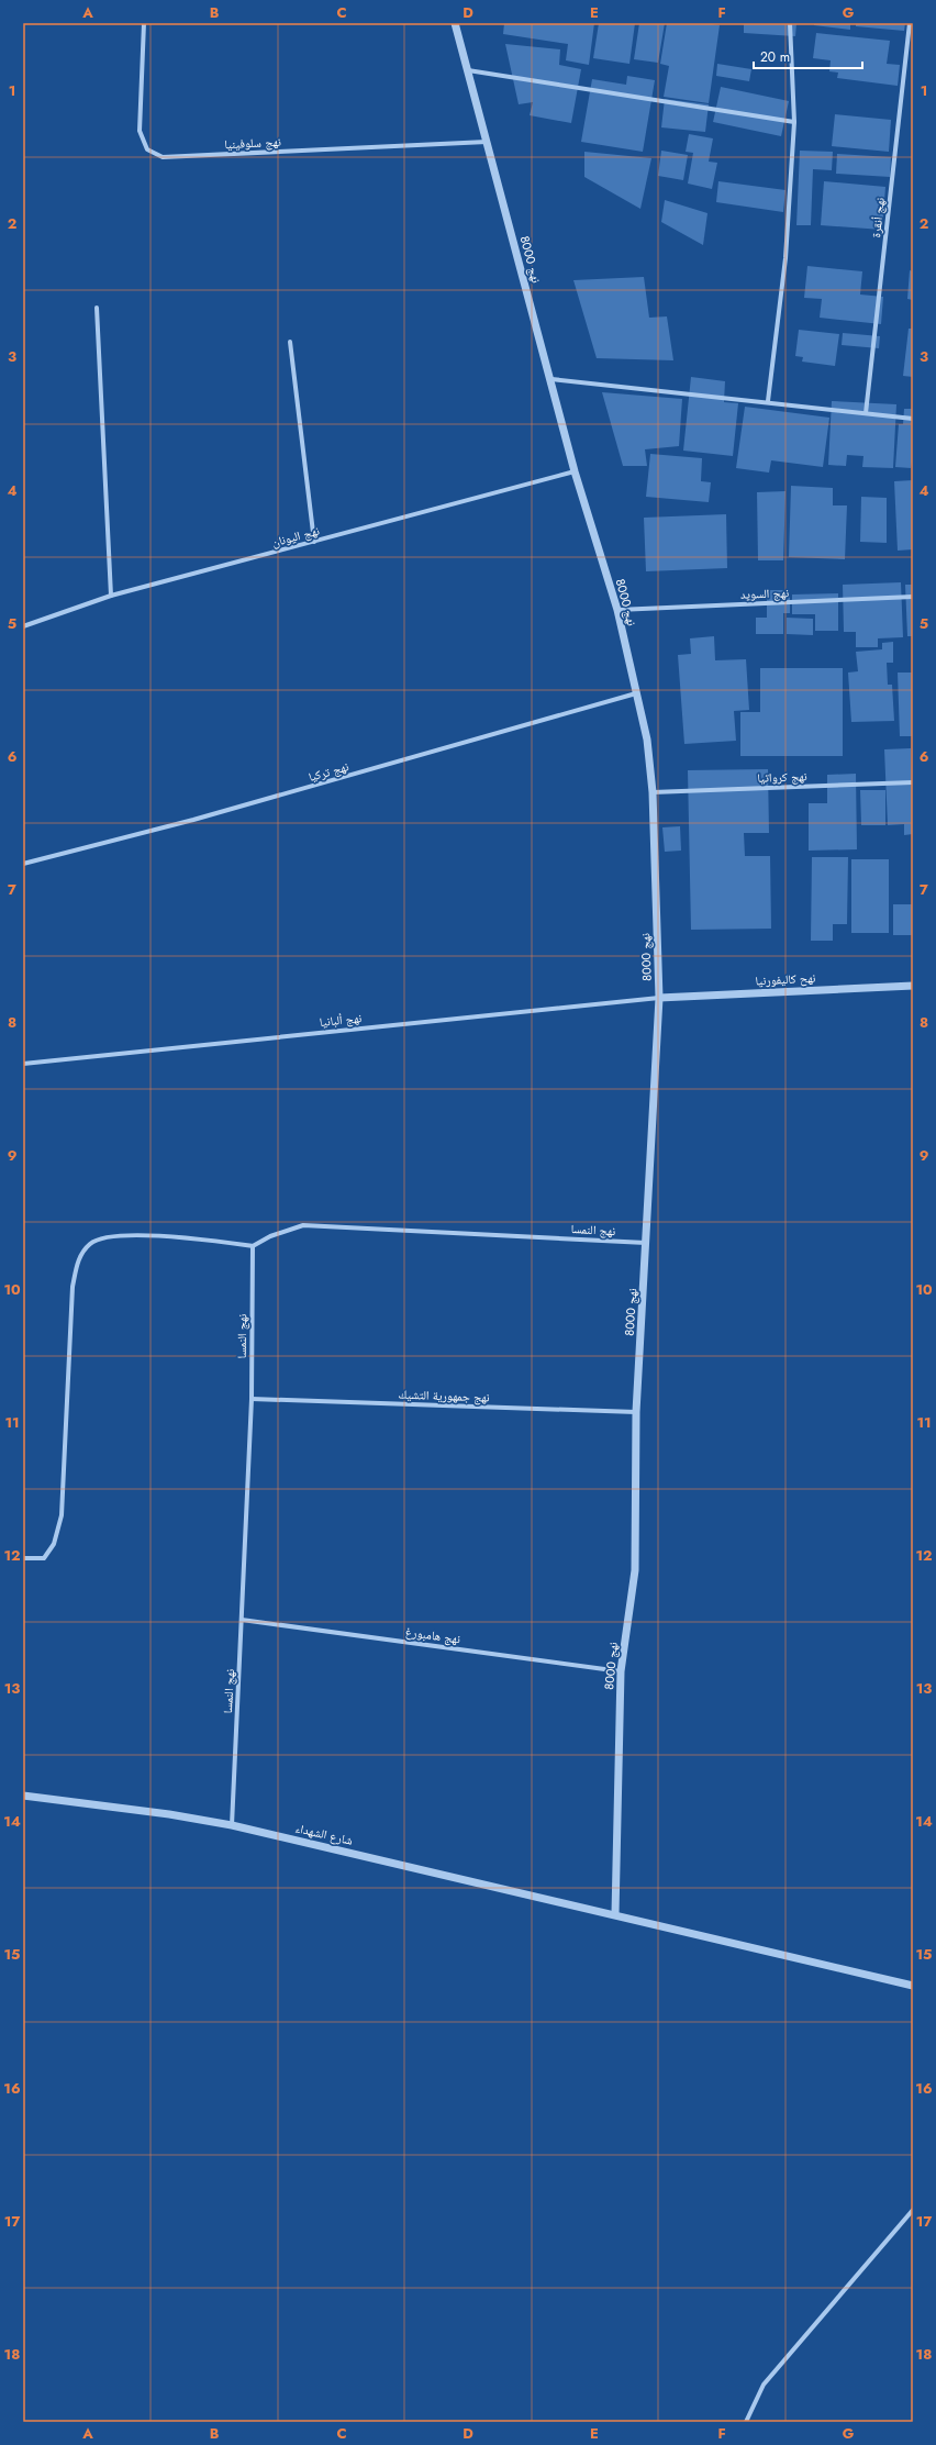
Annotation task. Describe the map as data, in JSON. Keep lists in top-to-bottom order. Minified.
{"streets":{"street":["نهج سلوفينيا","نهج أنقرة","نهج 8000","نهج اليونان","نهج السويد","نهج تركيا","نهج كرواتيا","نهح كاليفورنيا","نهج ألبانيا","نهج النمسا","نهج جمهورية التشيك","نهج هامبورغ","شارع الشهداء"]},"crossings":[["نهج سلوفينيا","نهج 8000"],["نهج 8000","نهج اليونان"],["نهج 8000","نهج السويد"],["نهج 8000","نهج تركيا"],["نهج 8000","نهج كرواتيا"],["نهج 8000","نهح كاليفورنيا"],["نهج 8000","نهج ألبانيا"],["نهج 8000","نهج النمسا"],["نهج 8000","نهج جمهورية التشيك"],["نهج 8000","نهج هامبورغ"],["نهج 8000","شارع الشهداء"],["نهح كاليفورنيا","نهج ألبانيا"],["نهج النمسا","نهج جمهورية التشيك"],["نهج النمسا","نهج هامبورغ"],["نهج النمسا","شارع الشهداء"]],"scale_bar":"20 m","grid":{"columns":["A","B","C","D","E","F","G"],"rows":["1","2","3","4","5","6","7","8","9","10","11","12","13","14","15","16","17","18"]}}
